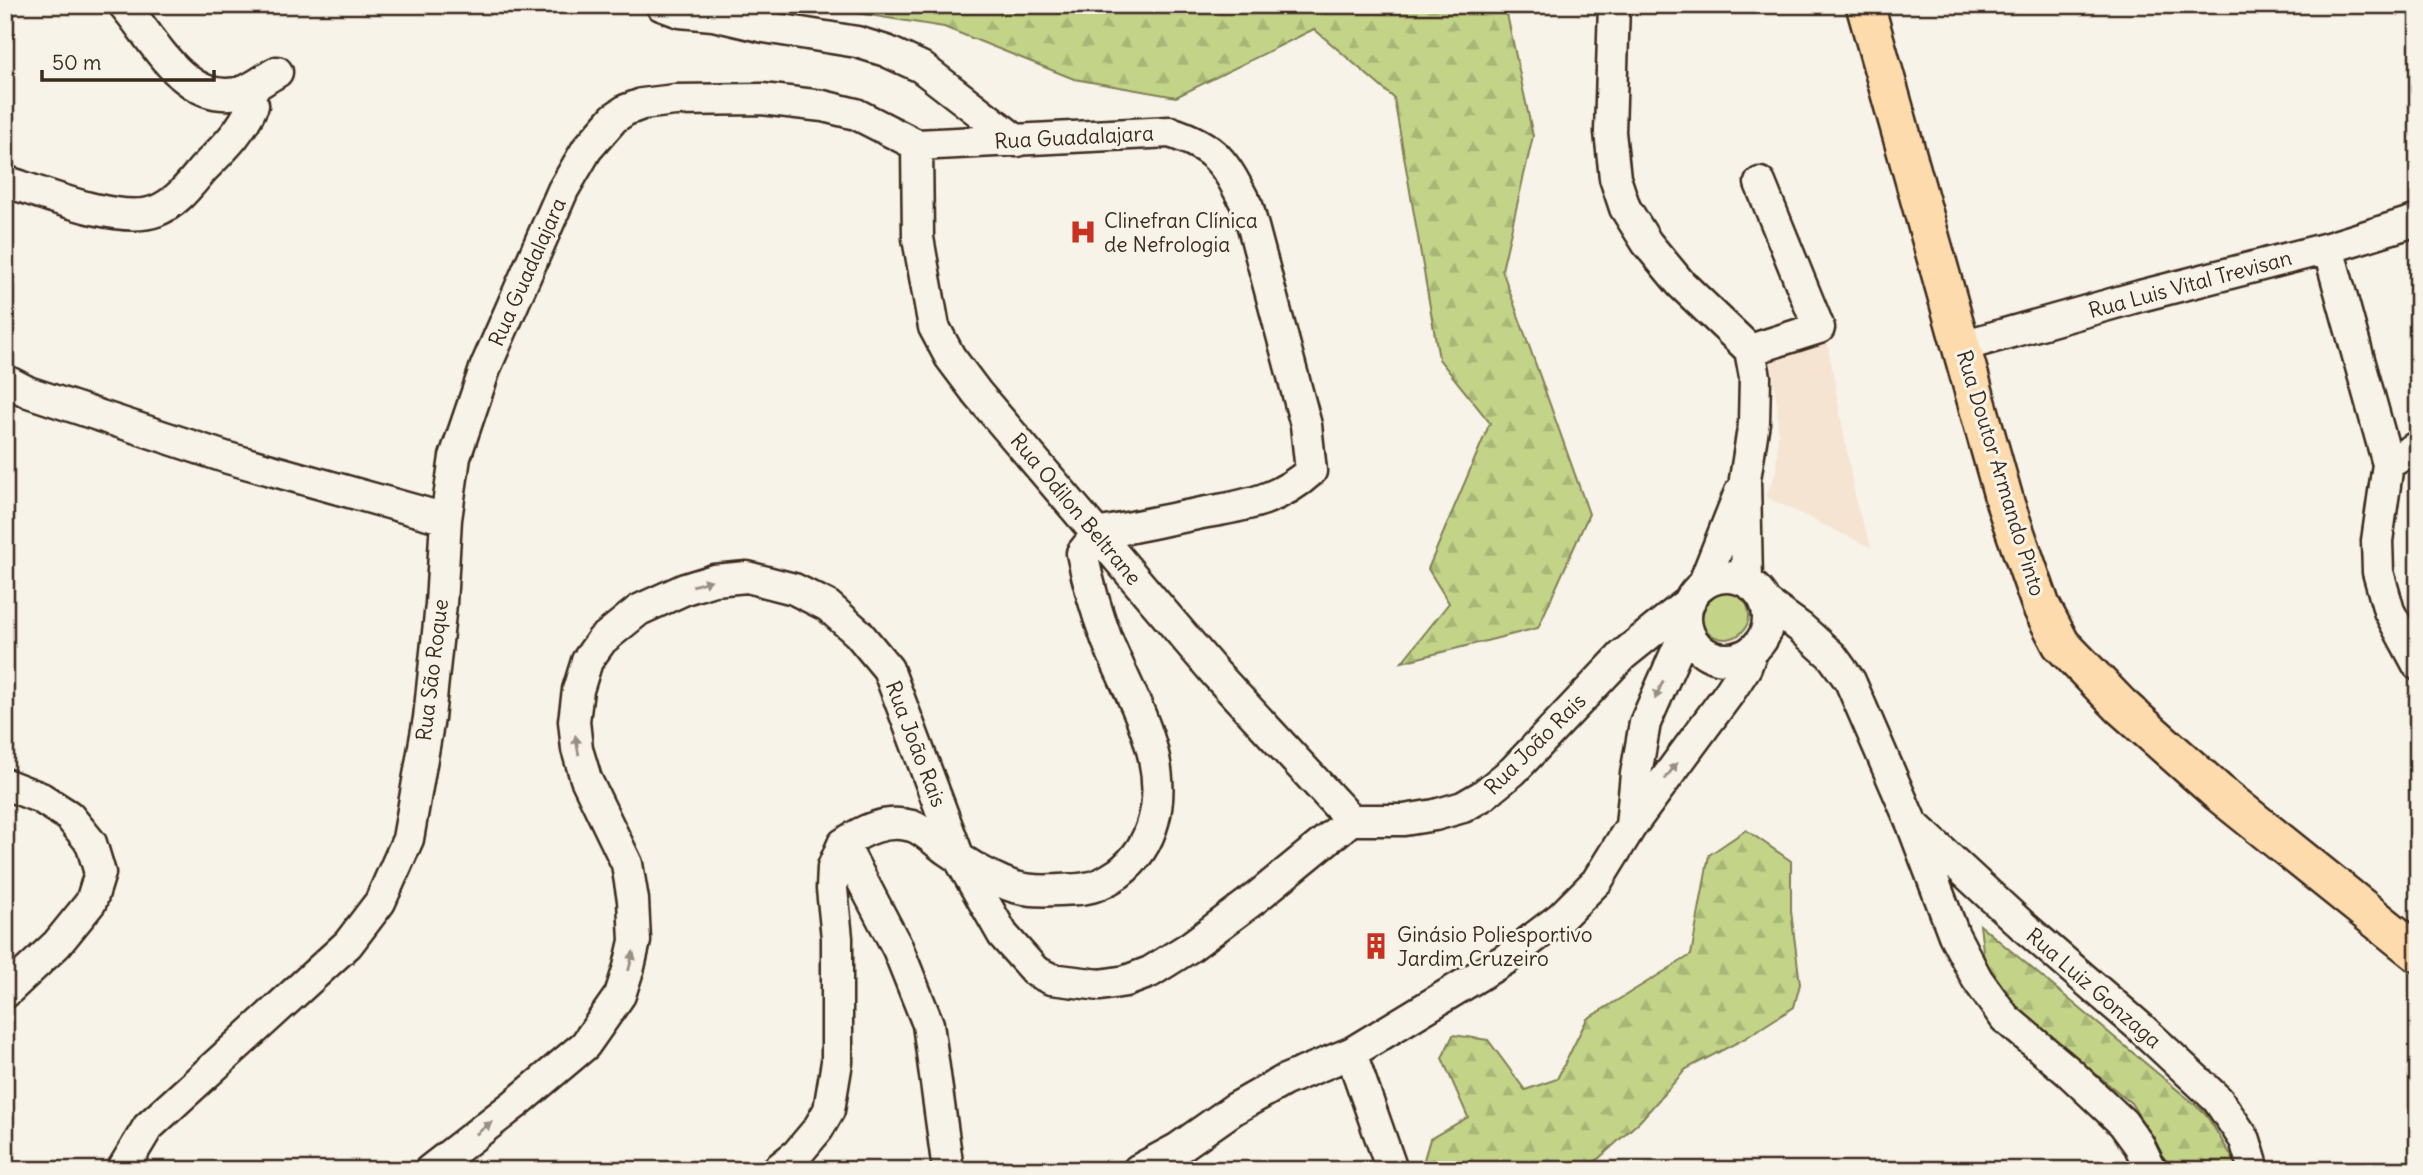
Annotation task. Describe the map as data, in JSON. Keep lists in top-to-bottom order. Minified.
{"streets":{"main road":["Rua Doutor Armando Pinto"],"street":["Rua Guadalajara","Rua Luis Vital Trevisan","Rua Odilon Beltrane","Rua São Roque","Rua João Rais","Rua Luiz Gonzaga"]},"crossings":[["Rua Guadalajara","Rua Odilon Beltrane"],["Rua Guadalajara","Rua São Roque"],["Rua Luis Vital Trevisan","Rua Doutor Armando Pinto"],["Rua Odilon Beltrane","Rua João Rais"]],"places":{"hospital":["Clinefran Clínica de Nefrologia"],"building":["Ginásio Poliesportivo Jardim Cruzeiro"]},"scale_bar":"50 m"}
